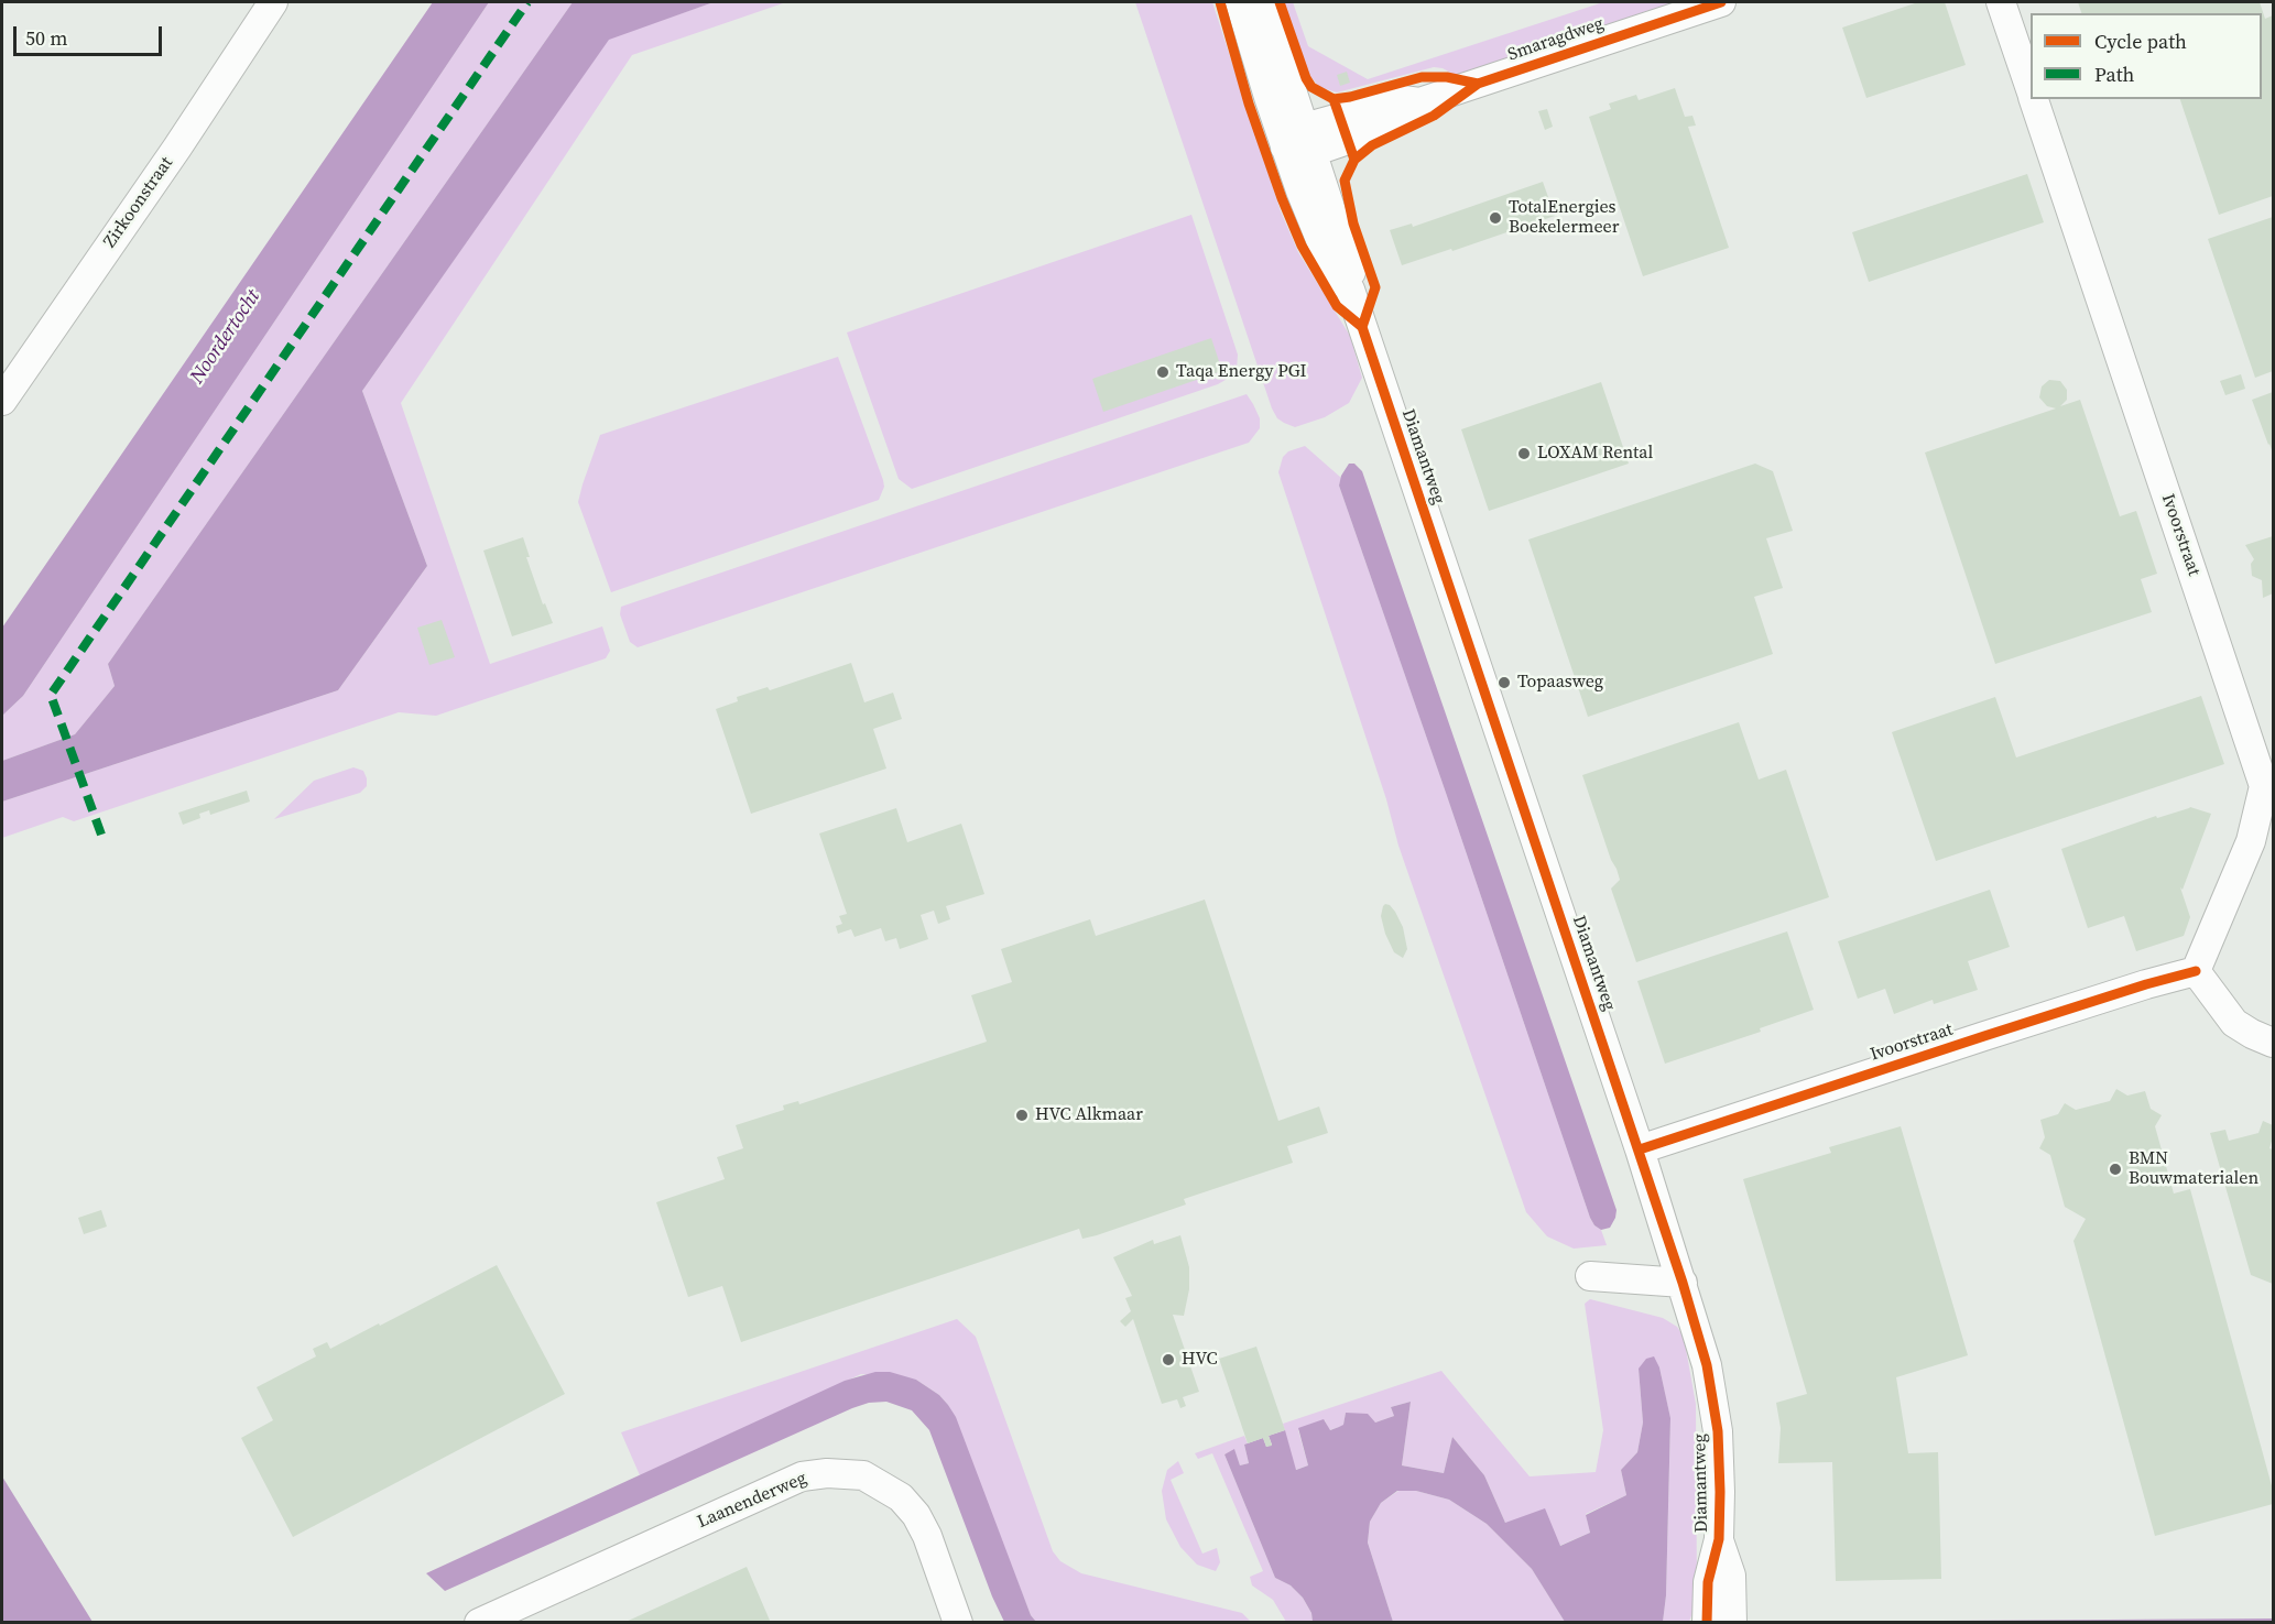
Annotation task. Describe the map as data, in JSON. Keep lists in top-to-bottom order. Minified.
{"streets":{"street":["Smaragdweg","Zirkoonstraat","Diamantweg","Ivoorstraat","Laanenderweg"]},"crossings":[["Smaragdweg","Diamantweg"],["Diamantweg","Ivoorstraat"]],"water":["Noordertocht"],"places":["TotalEnergies Boekelermeer","Taqa Energy PGI","LOXAM Rental","Topaasweg","HVC Alkmaar","BMN Bouwmaterialen","HVC"],"legend":["Cycle path","Path"],"scale_bar":"50 m"}
